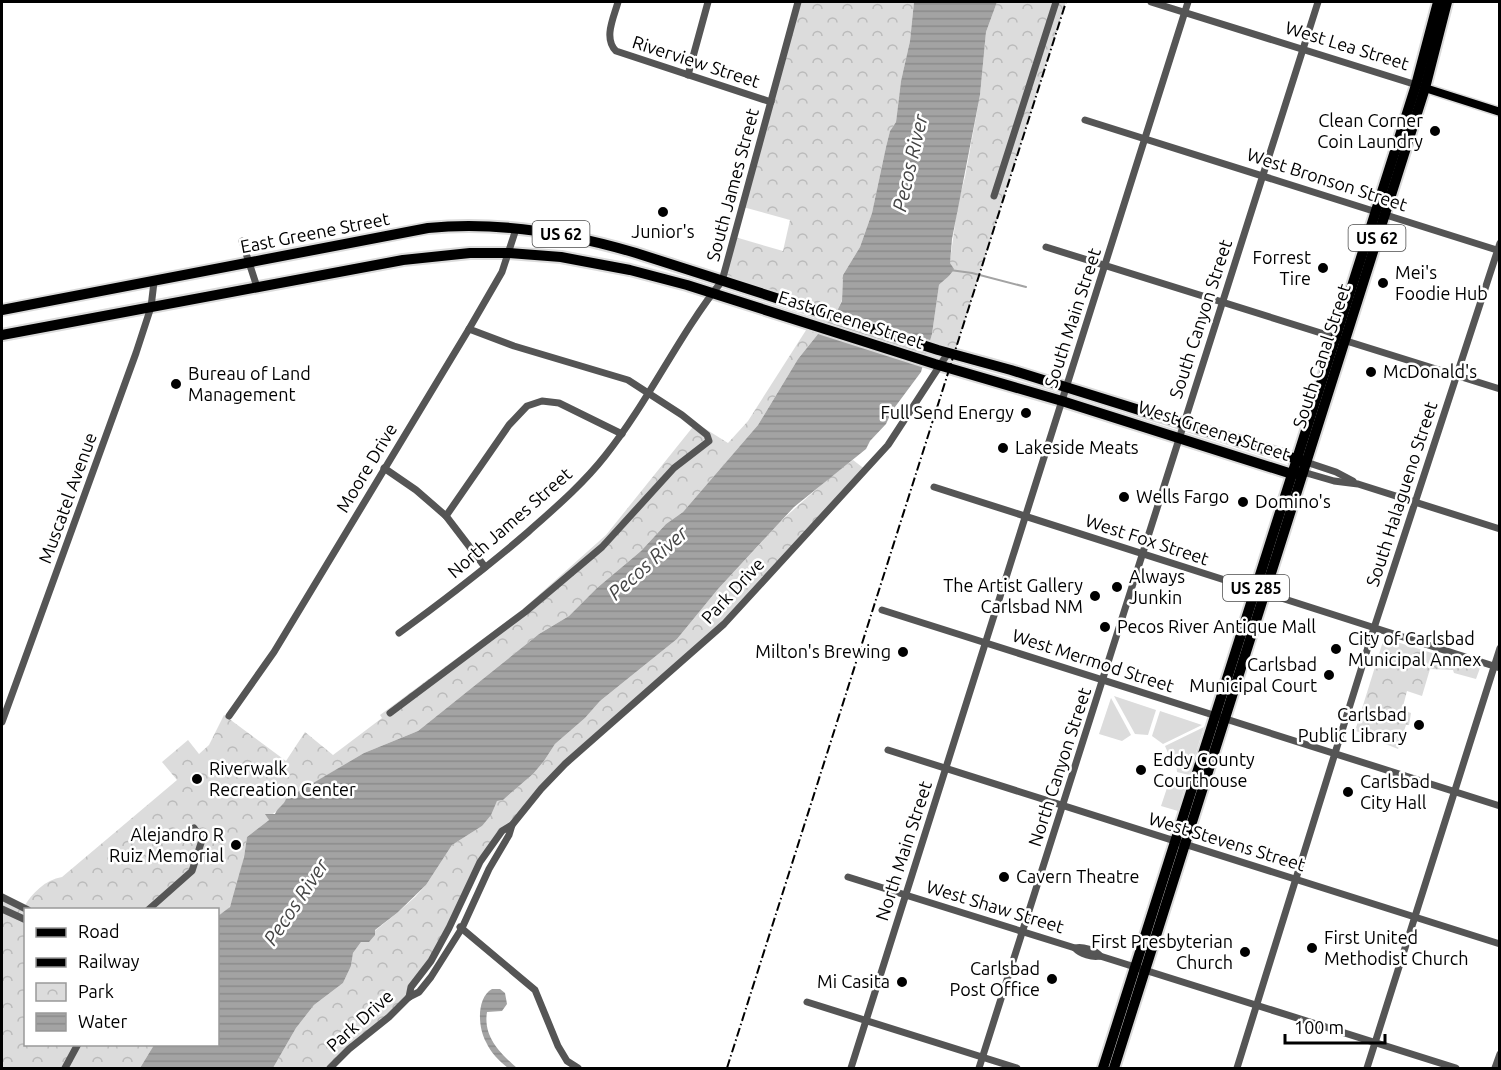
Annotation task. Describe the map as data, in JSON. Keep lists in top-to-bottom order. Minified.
{"streets":{"highway":["East Greene Street","US 62","South Canal Street","West Greene Street","US 285"],"main road":["West Lea Street"],"street":["Riverview Street","West Bronson Street","South James Street","South Main Street","South Canyon Street","Moore Drive","South Halagueno Street","Muscatel Avenue","North James Street","West Fox Street","Park Drive","West Mermod Street","North Canyon Street","West Stevens Street","North Main Street","West Shaw Street"]},"crossings":[["West Lea Street","South Main Street"],["West Lea Street","South Canyon Street"],["West Lea Street","South Canal Street"],["Riverview Street","South James Street"],["West Bronson Street","South Main Street"],["West Bronson Street","South Canyon Street"],["West Bronson Street","South Canal Street"],["West Bronson Street","South Halagueno Street"],["South James Street","East Greene Street"],["South James Street","North James Street"],["East Greene Street","South Main Street"],["East Greene Street","West Greene Street"],["East Greene Street","Moore Drive"],["East Greene Street","Muscatel Avenue"],["East Greene Street","Park Drive"],["South Main Street","West Greene Street"],["South Main Street","West Fox Street"],["South Main Street","West Mermod Street"],["South Main Street","North Main Street"],["South Canyon Street","West Greene Street"],["South Canyon Street","West Fox Street"],["South Canyon Street","West Mermod Street"],["South Canyon Street","North Canyon Street"],["South Canal Street","West Greene Street"],["South Canal Street","West Fox Street"],["South Canal Street","US 285"],["South Canal Street","West Mermod Street"],["West Greene Street","South Halagueno Street"],["South Halagueno Street","West Fox Street"],["South Halagueno Street","West Mermod Street"],["South Halagueno Street","West Stevens Street"],["South Halagueno Street","West Shaw Street"],["US 285","West Mermod Street"],["US 285","West Stevens Street"],["US 285","West Shaw Street"],["West Mermod Street","North Canyon Street"],["West Mermod Street","North Main Street"],["North Canyon Street","West Stevens Street"],["North Canyon Street","West Shaw Street"],["West Stevens Street","North Main Street"],["North Main Street","West Shaw Street"]],"water":["Pecos River"],"places":["Clean Corner Coin Laundry","Junior's","Forrest Tire","Mei's Foodie Hub","McDonald's","Bureau of Land Management","Full Send Energy","Lakeside Meats","Wells Fargo","Domino's","Always Junkin","The Artist Gallery Carlsbad NM","Pecos River Antique Mall","City of Carlsbad Municipal Annex","Milton's Brewing","Carlsbad Municipal Court","Carlsbad Public Library","Eddy County Courthouse","Riverwalk Recreation Center","Carlsbad City Hall","Alejandro R Ruiz Memorial","Cavern Theatre","First United Methodist Church","First Presbyterian Church","Carlsbad Post Office","Mi Casita"],"legend":["Road","Railway","Park","Water"],"scale_bar":"100 m"}
